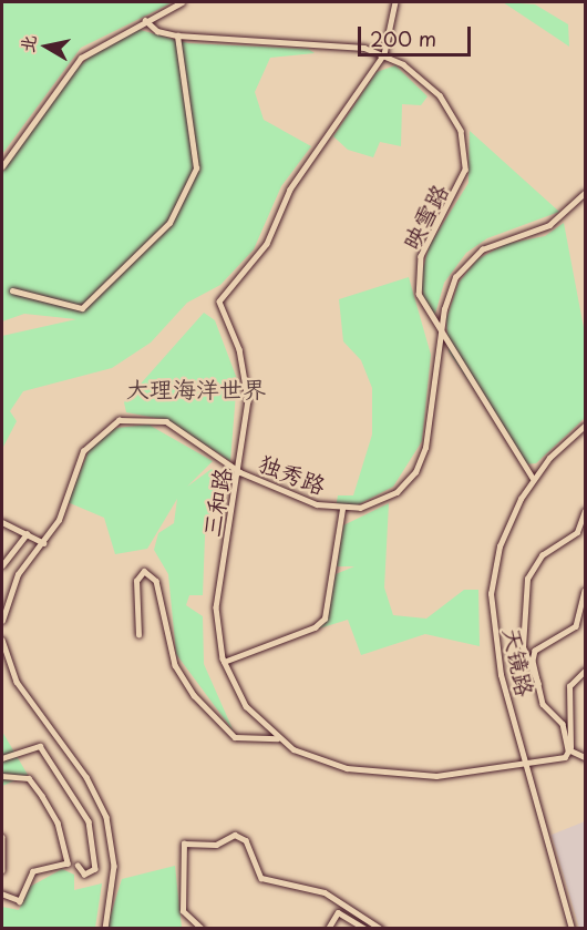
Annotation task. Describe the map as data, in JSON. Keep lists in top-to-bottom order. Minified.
{"streets":{"street":["映雪路","独秀路","三和路","天镜路"]},"crossings":[["映雪路","独秀路"],["映雪路","三和路"],["映雪路","天镜路"],["独秀路","三和路"],["三和路","天镜路"]],"parks":["大理海洋世界"],"scale_bar":"200 m","north":"left"}
